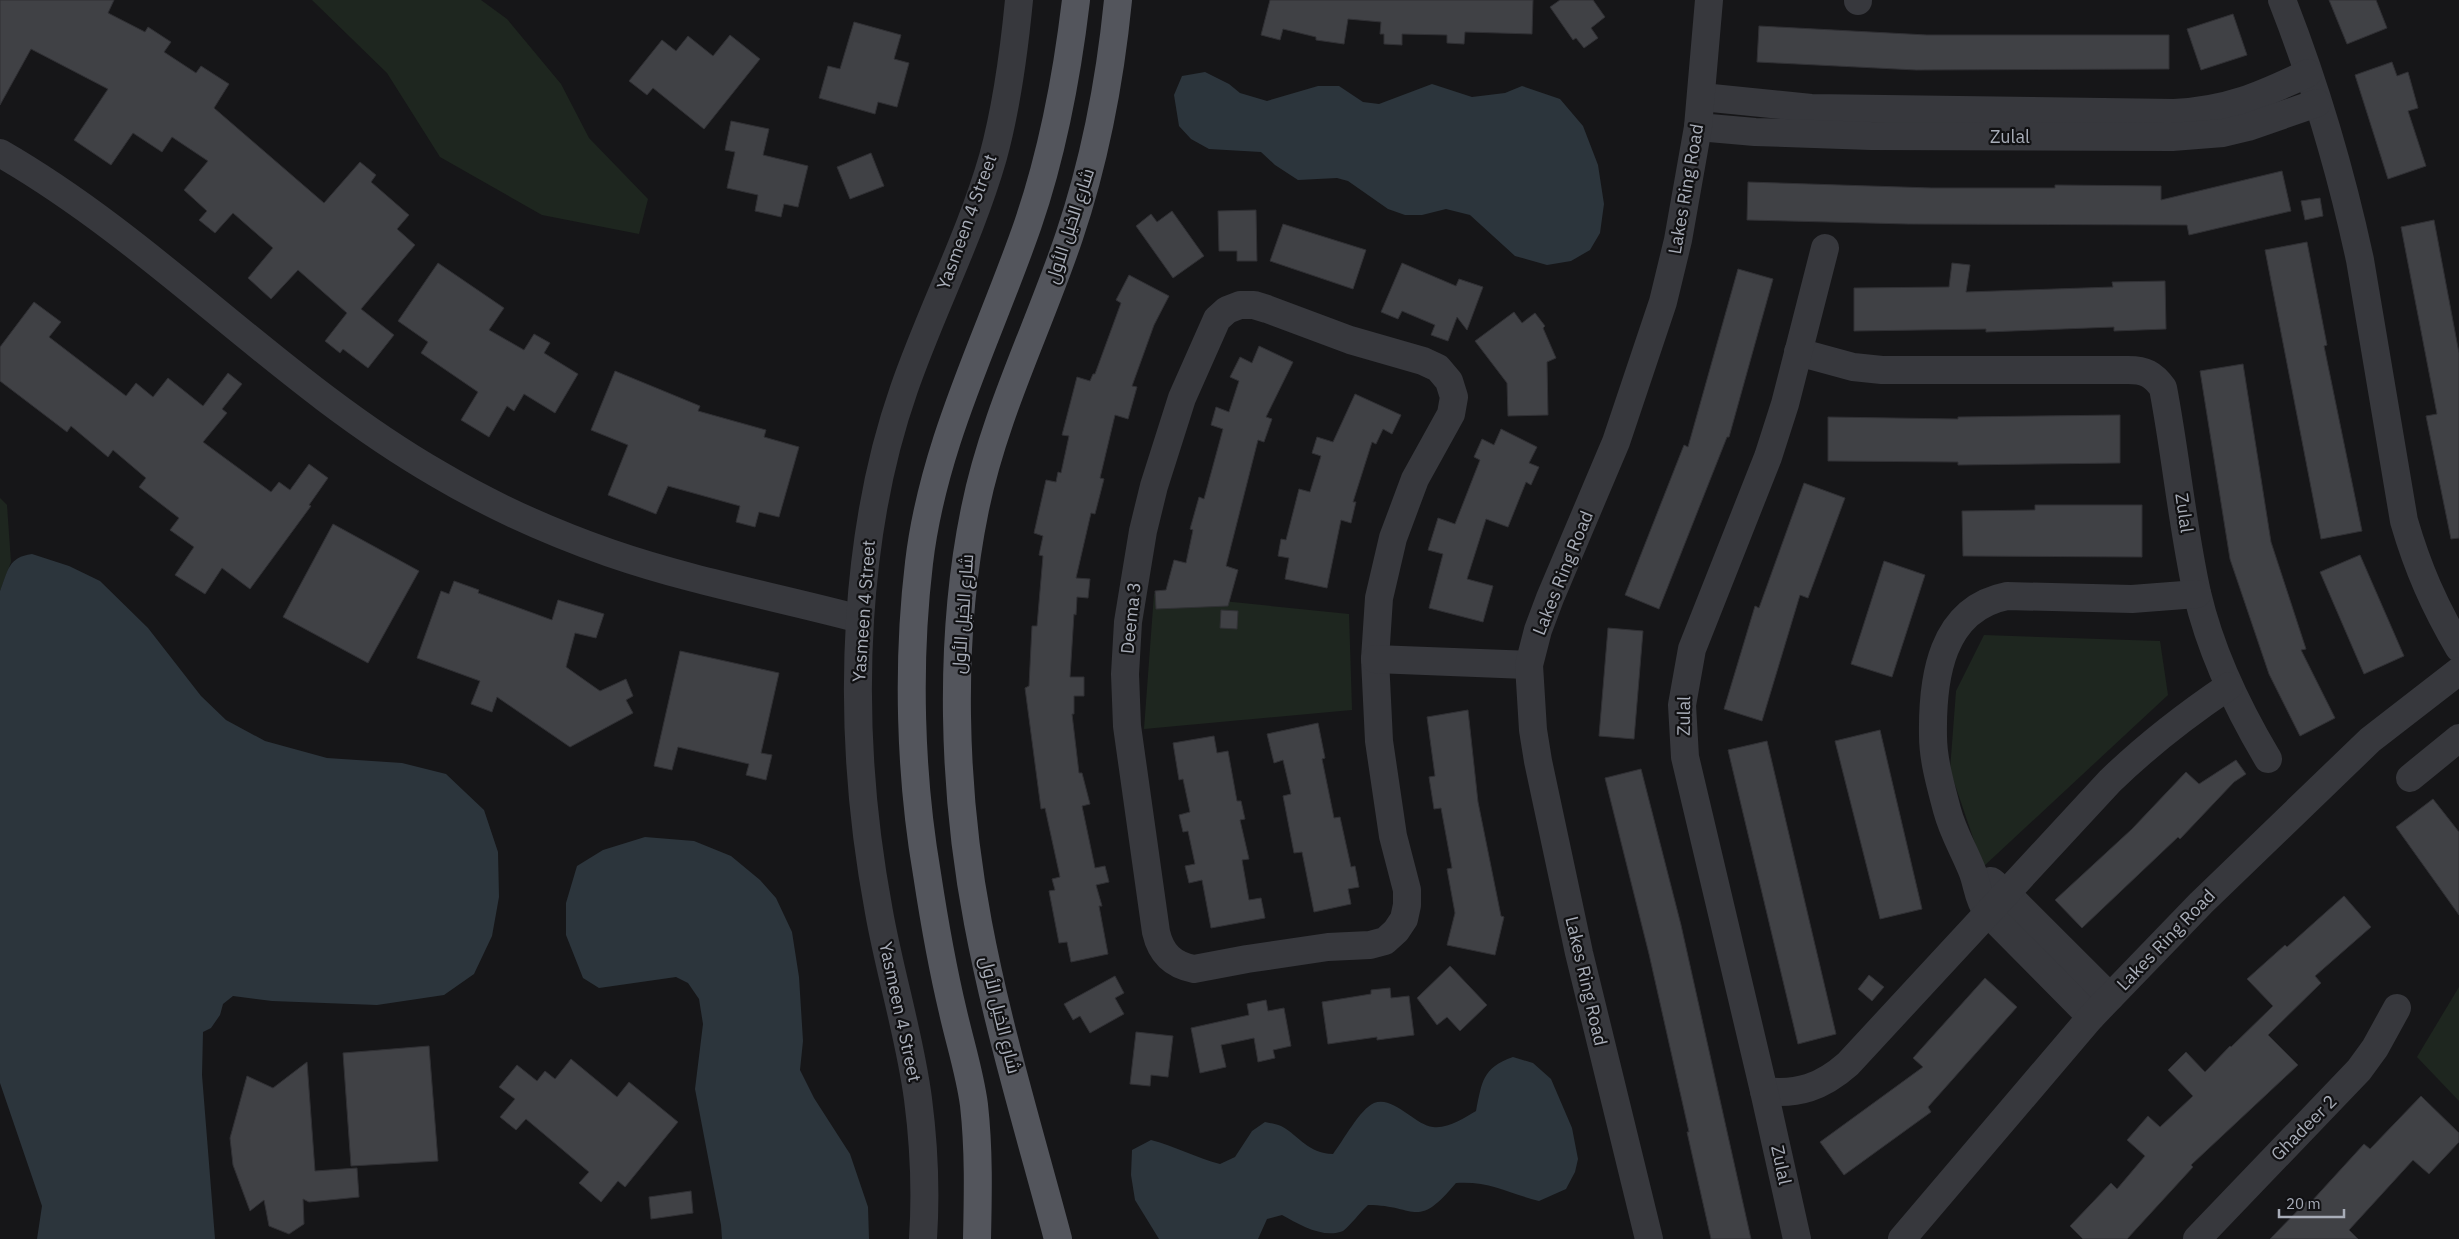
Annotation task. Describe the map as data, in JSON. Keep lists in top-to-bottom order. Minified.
{"streets":{"main road":["شارع الخيل الأول"],"street":["Zulal","Lakes Ring Road","Yasmeen 4 Street","Deema 3","Ghadeer 2"]},"crossings":[["Zulal","Lakes Ring Road"]],"scale_bar":"20 m"}
